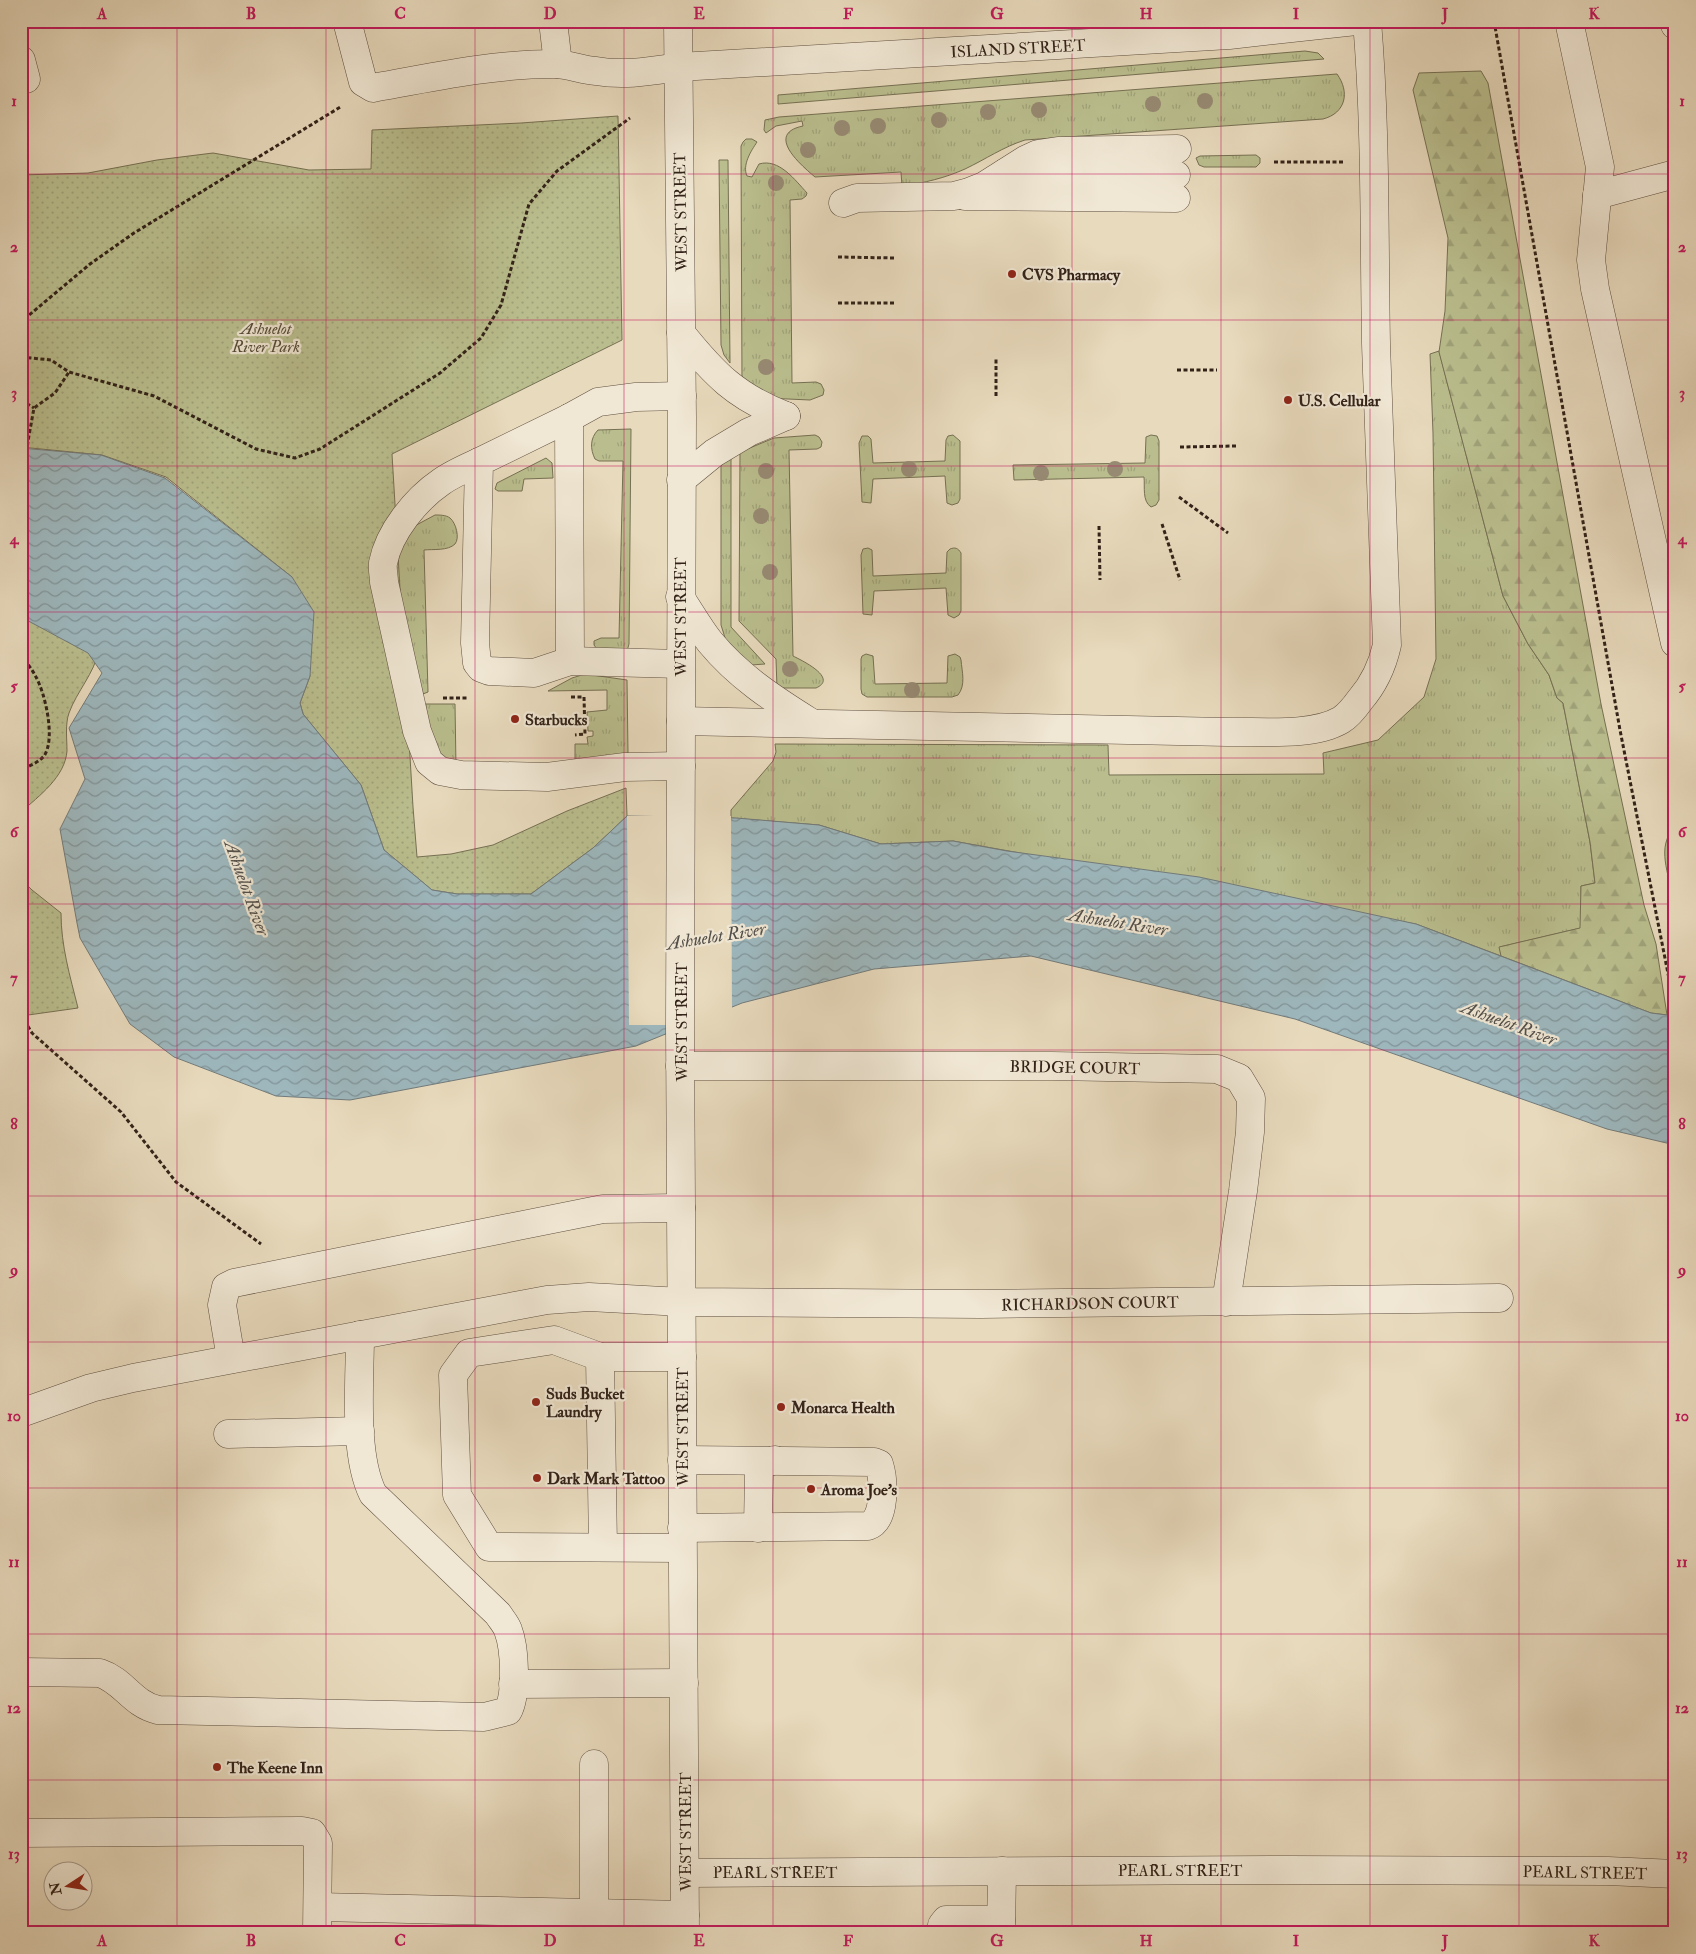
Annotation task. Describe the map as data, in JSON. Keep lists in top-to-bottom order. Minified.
{"streets":{"street":["ISLAND STREET","WEST STREET","BRIDGE COURT","RICHARDSON COURT","PEARL STREET"]},"crossings":[["ISLAND STREET","WEST STREET"],["WEST STREET","BRIDGE COURT"],["WEST STREET","RICHARDSON COURT"],["WEST STREET","PEARL STREET"],["BRIDGE COURT","RICHARDSON COURT"]],"water":["Ashuelot River"],"parks":["Ashuelot River Park"],"places":["CVS Pharmacy","U.S. Cellular","Starbucks","Suds Bucket Laundry","Monarca Health","Dark Mark Tattoo","Aroma Joe's","The Keene Inn"],"north":"left","grid":{"columns":["A","B","C","D","E","F","G","H","I","J","K"],"rows":["1","2","3","4","5","6","7","8","9","10","11","12","13"]}}
